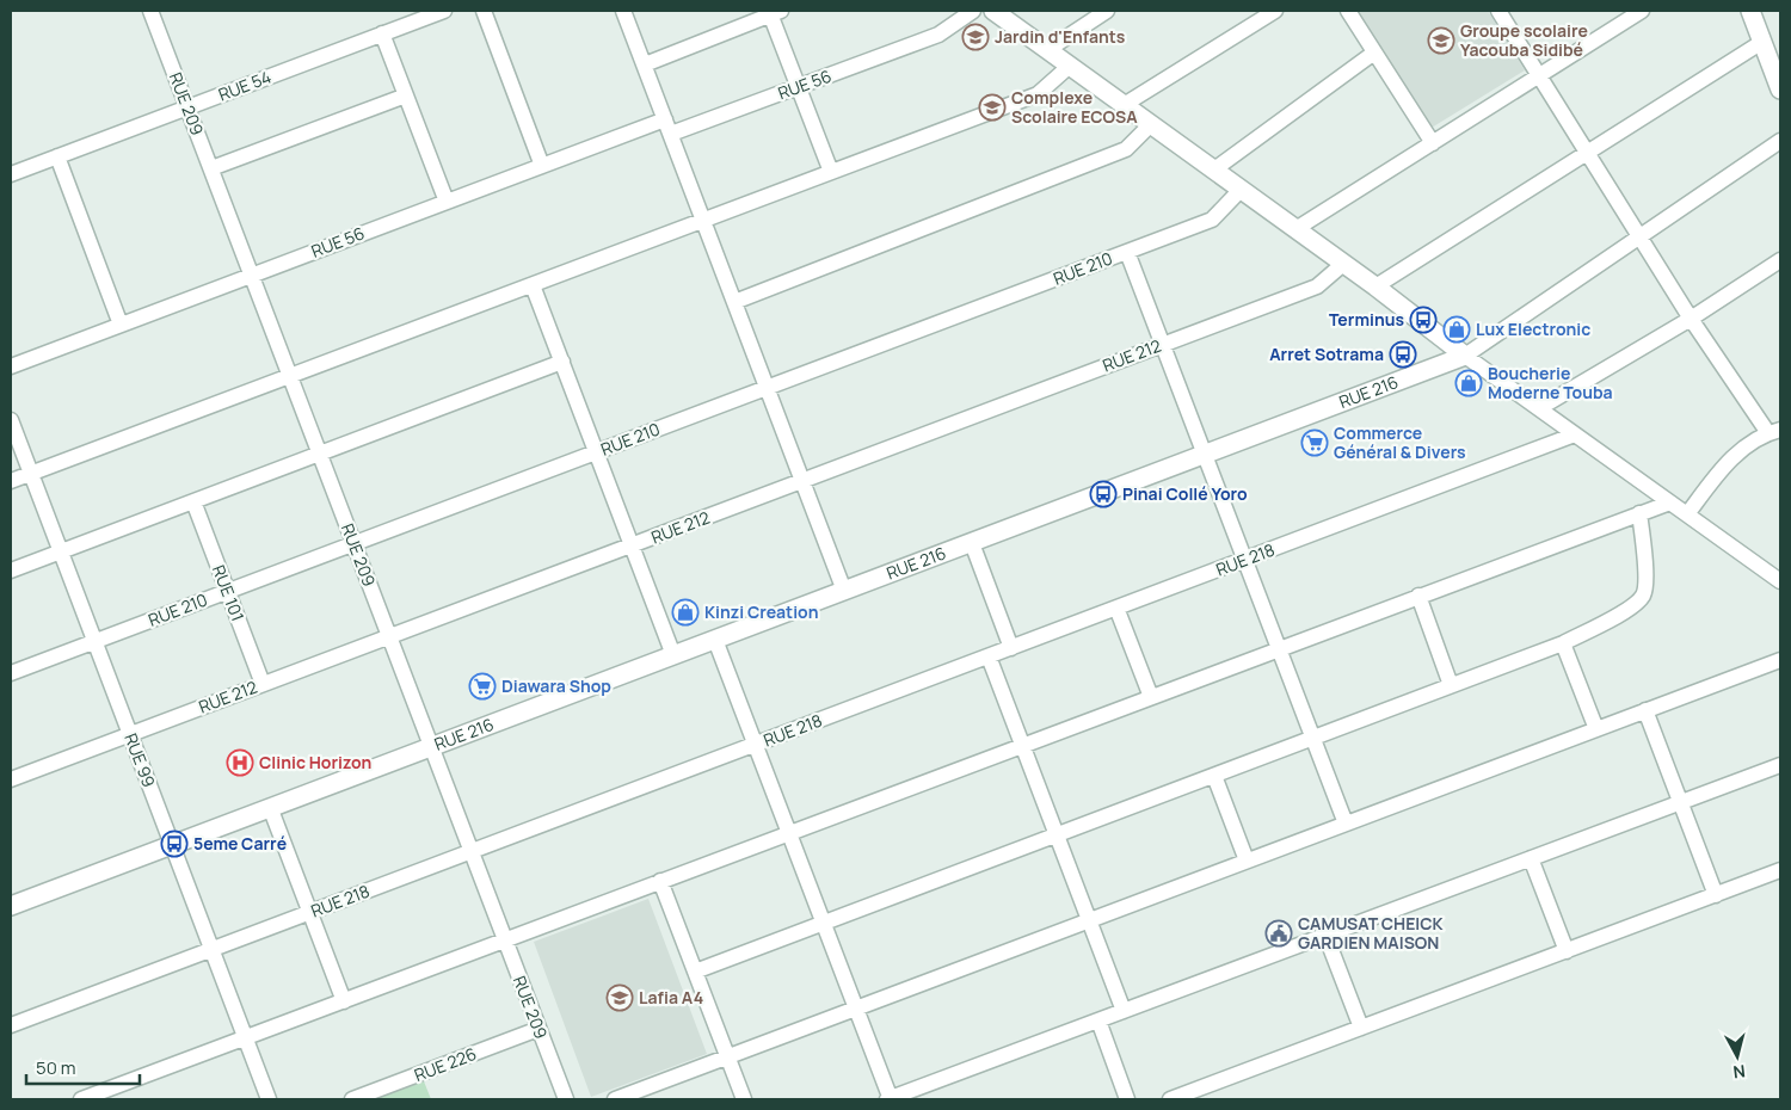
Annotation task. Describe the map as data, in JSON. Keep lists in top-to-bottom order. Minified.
{"streets":{"street":["RUE 56","RUE 54","RUE 209","RUE 210","RUE 212","RUE 216","RUE 218","RUE 101","RUE 99","RUE 226"]},"crossings":[["RUE 56","RUE 209"],["RUE 54","RUE 209"],["RUE 209","RUE 210"],["RUE 209","RUE 212"],["RUE 209","RUE 216"],["RUE 209","RUE 218"],["RUE 209","RUE 226"],["RUE 210","RUE 101"],["RUE 210","RUE 99"],["RUE 212","RUE 101"],["RUE 212","RUE 99"],["RUE 216","RUE 99"],["RUE 218","RUE 99"]],"places":{"school or university":["Jardin d'Enfants","Groupe scolaire Yacouba Sidibé","Complexe Scolaire ECOSA","Lafia A4"],"bus stop":["Terminus","Arret Sotrama","Pinai Collé Yoro","5eme Carré"],"shop":["Lux Electronic","Boucherie Moderne Touba","Kinzi Creation"],"supermarket":["Commerce Général & Divers","Diawara Shop"],"hospital":["Clinic Horizon"],"public building":["CAMUSAT CHEICK GARDIEN MAISON"]},"scale_bar":"50 m","north":"bottom"}
